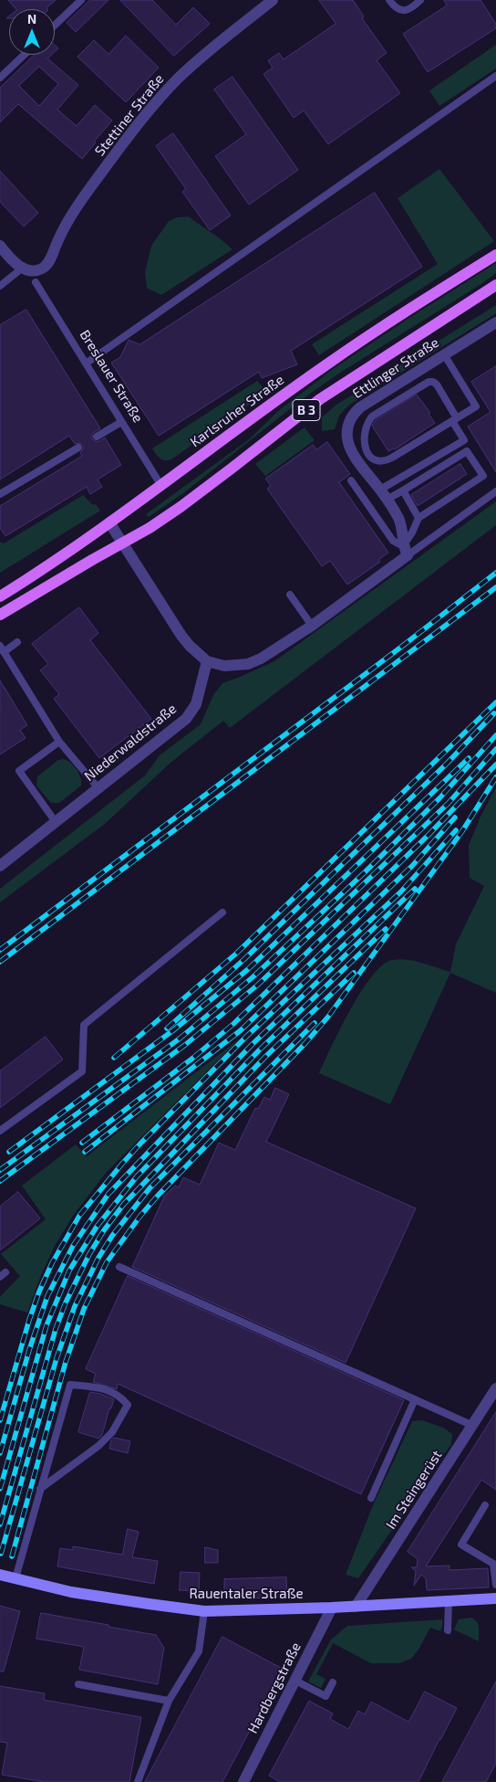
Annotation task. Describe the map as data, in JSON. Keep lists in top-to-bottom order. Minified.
{"streets":{"main road":["B 3","Karlsruher Straße"],"street":["Stettiner Straße","Ettlinger Straße","Niederwaldstraße","Im Steingerüst","Rauentaler Straße","Hardbergstraße"],"lane":["Breslauer Straße"]},"crossings":[["Stettiner Straße","Breslauer Straße"],["Breslauer Straße","Karlsruher Straße"],["Im Steingerüst","Rauentaler Straße"],["Rauentaler Straße","Hardbergstraße"]],"north":"top"}
